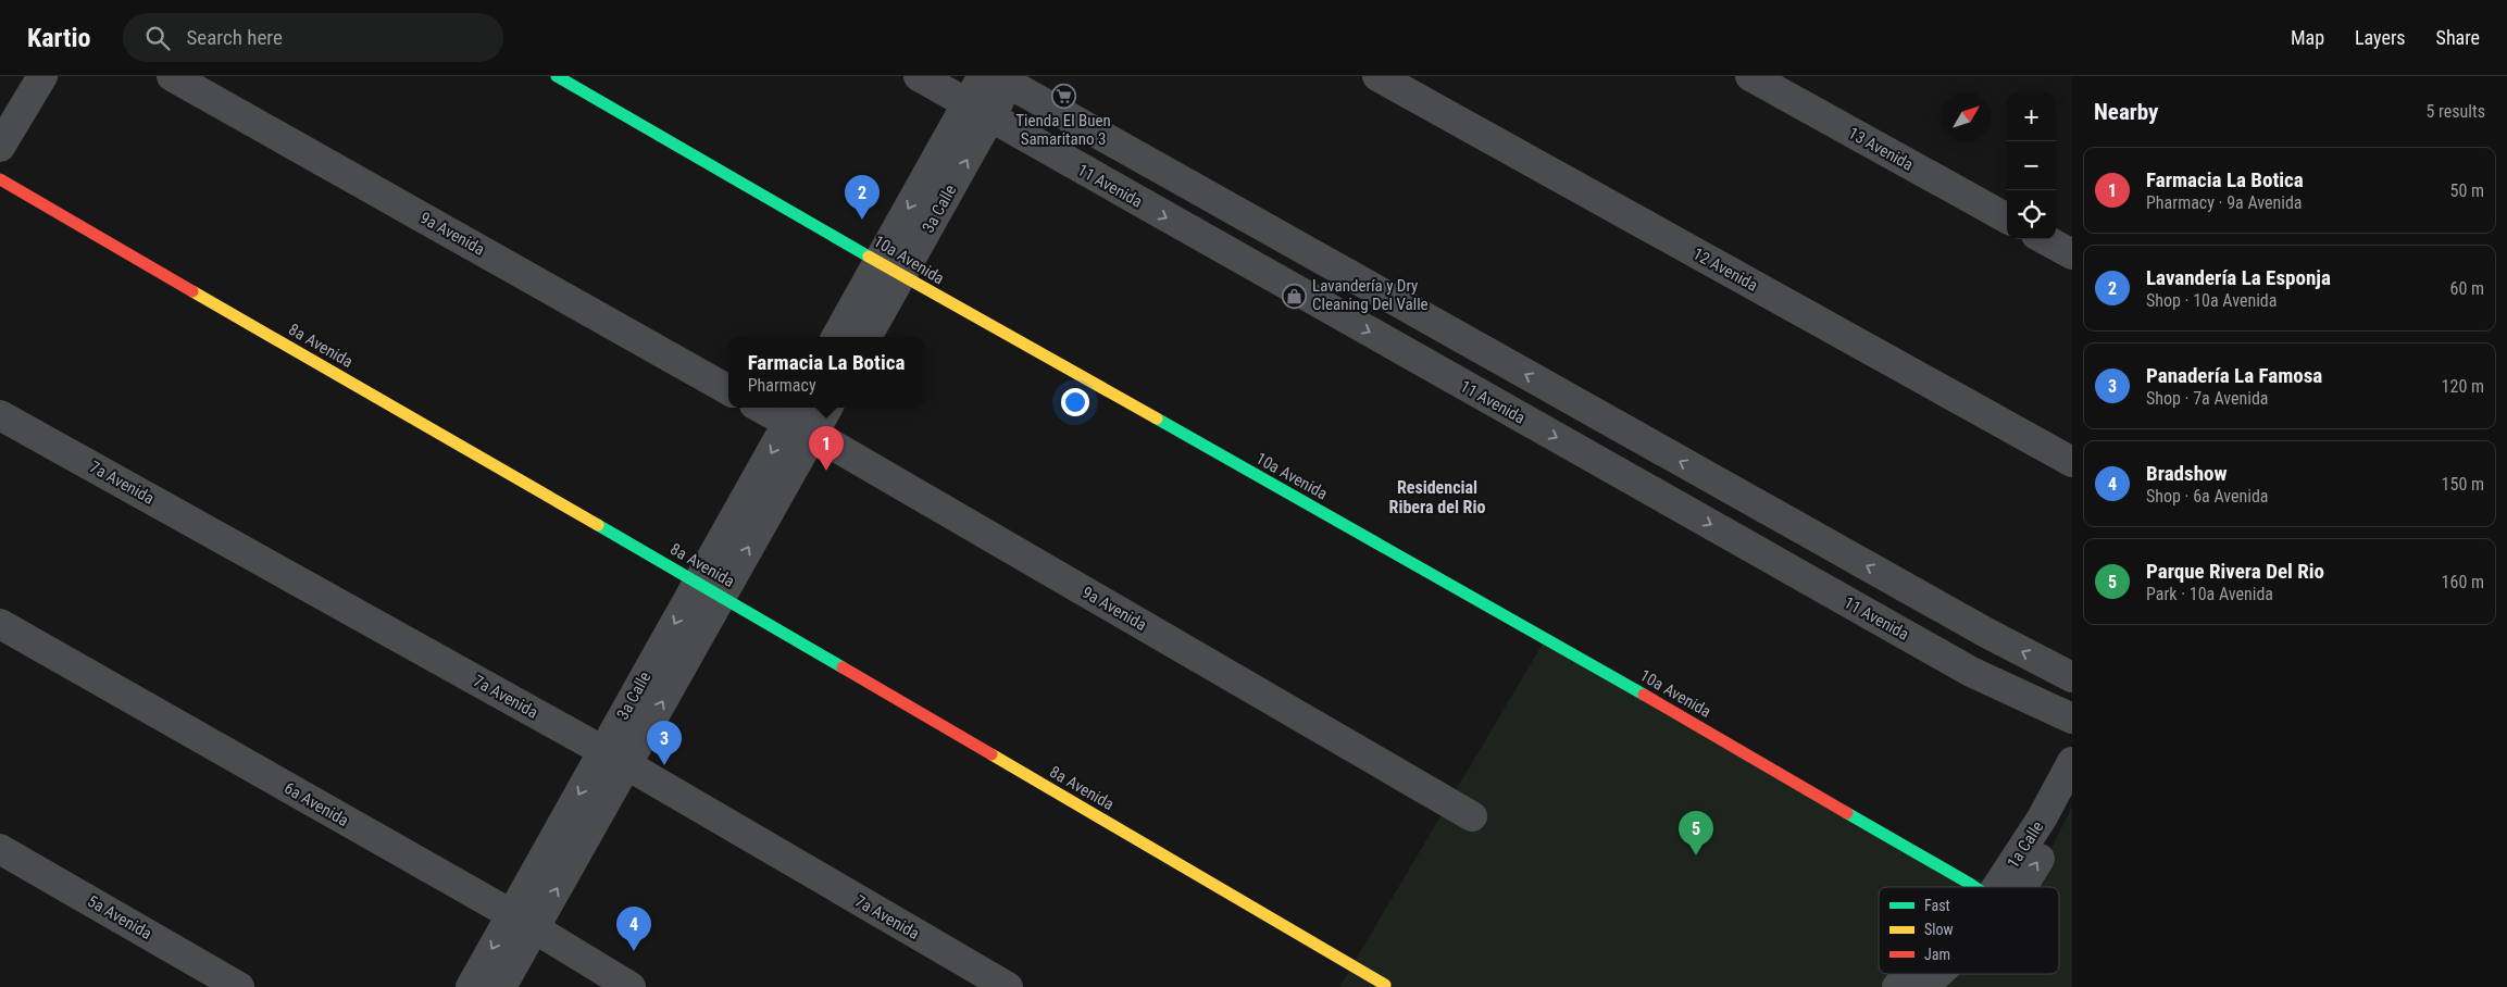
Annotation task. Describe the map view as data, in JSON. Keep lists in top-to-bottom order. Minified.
{"streets":{"street":["13 Avenida","11 Avenida","3a Calle","9a Avenida","10a Avenida","12 Avenida","8a Avenida","7a Avenida","6a Avenida","1a Calle","5a Avenida"]},"crossings":[["11 Avenida","3a Calle"],["3a Calle","9a Avenida"],["3a Calle","10a Avenida"],["3a Calle","8a Avenida"],["3a Calle","7a Avenida"],["3a Calle","6a Avenida"]],"districts":["Residencial Ribera del Rio"],"places":{"supermarket":["Tienda El Buen Samaritano 3"],"shop":["Lavandería y Dry Cleaning Del Valle"]},"legend":["Fast","Slow","Jam"],"north":"top right","page":{"header":"Kartio","search":"Search here","nav":["Map","Layers","Share"],"heading":["Nearby","5 results"],"map_buttons":["+","−"],"list":[{"mark":"1","name":"Farmacia La Botica","note":"Pharmacy · 9a Avenida","value":"50 m"},{"mark":"2","name":"Lavandería La Esponja","note":"Shop · 10a Avenida","value":"60 m"},{"mark":"3","name":"Panadería La Famosa","note":"Shop · 7a Avenida","value":"120 m"},{"mark":"4","name":"Bradshow","note":"Shop · 6a Avenida","value":"150 m"},{"mark":"5","name":"Parque Rivera Del Rio","note":"Park · 10a Avenida","value":"160 m"}],"pins":["2","1","3","5","4"],"popup":["Farmacia La Botica","Pharmacy"]}}
